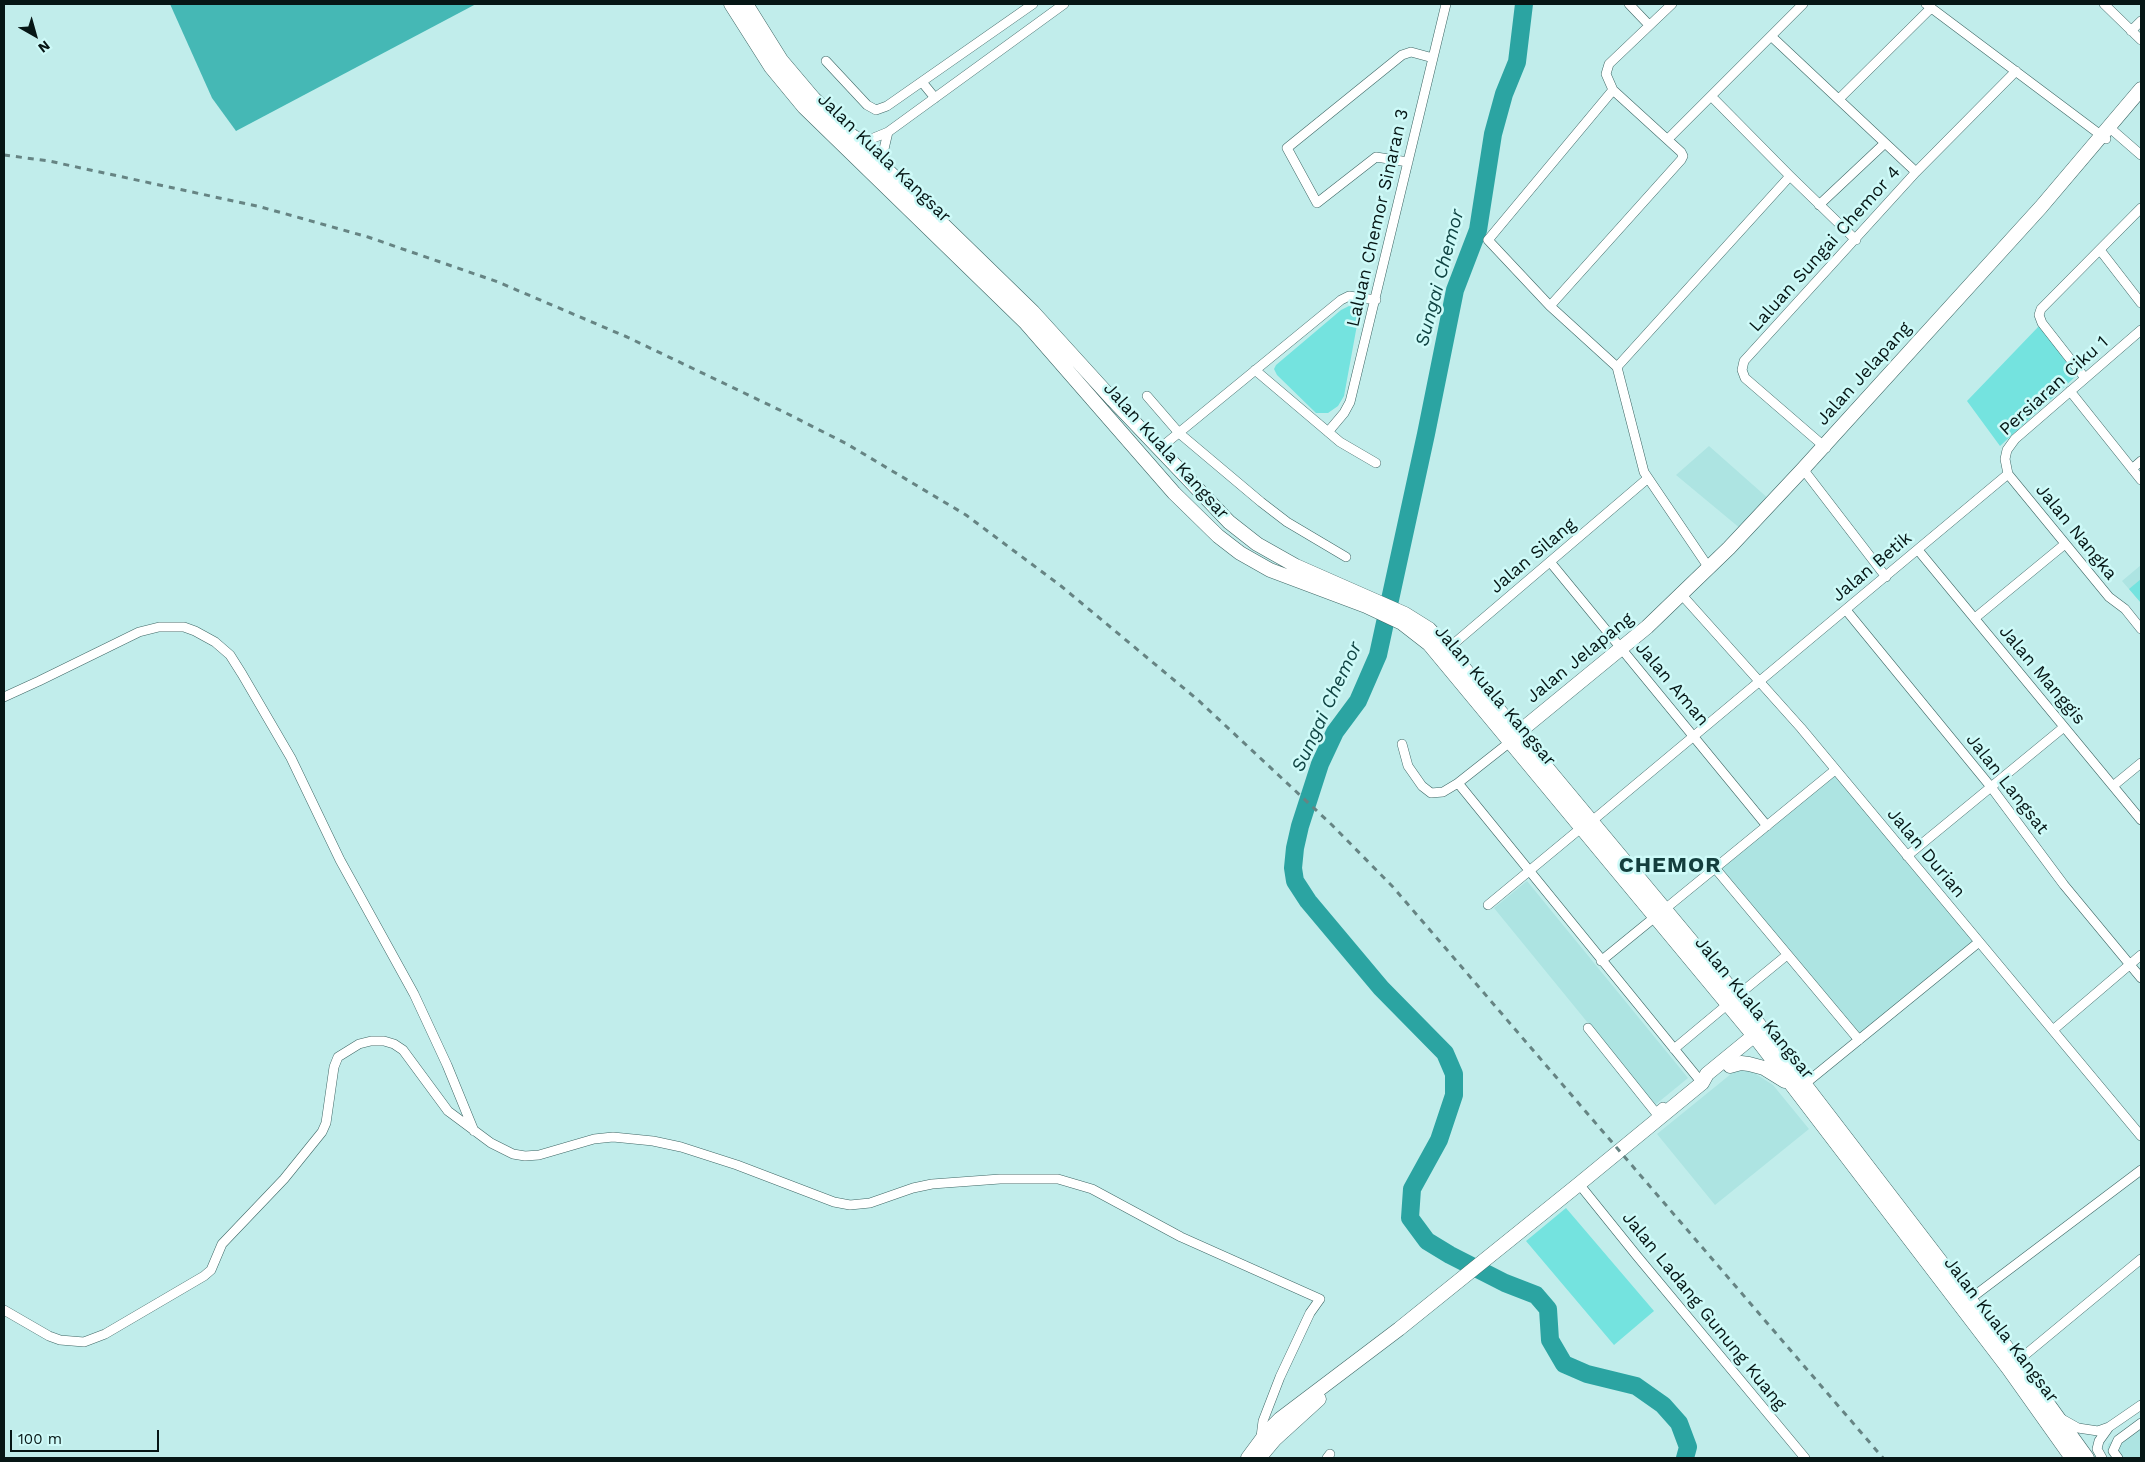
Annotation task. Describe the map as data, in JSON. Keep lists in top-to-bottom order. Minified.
{"streets":{"main road":["Jalan Kuala Kangsar","Jalan Jelapang"],"street":["Laluan Chemor Sinaran 3","Laluan Sungai Chemor 4","Persiaran Ciku 1","Jalan Nangka","Jalan Silang","Jalan Betik","Jalan Manggis","Jalan Aman","Jalan Langsat","Jalan Durian","Jalan Ladang Gunung Kuang"]},"crossings":[["Jalan Kuala Kangsar","Jalan Jelapang"],["Jalan Kuala Kangsar","Jalan Silang"],["Jalan Kuala Kangsar","Jalan Betik"],["Laluan Sungai Chemor 4","Jalan Jelapang"],["Jalan Jelapang","Jalan Aman"],["Jalan Jelapang","Jalan Durian"],["Persiaran Ciku 1","Jalan Nangka"],["Persiaran Ciku 1","Jalan Betik"],["Jalan Nangka","Jalan Betik"],["Jalan Silang","Jalan Aman"],["Jalan Betik","Jalan Manggis"],["Jalan Betik","Jalan Aman"],["Jalan Betik","Jalan Langsat"],["Jalan Betik","Jalan Durian"]],"districts":["CHEMOR"],"water":["Sungai Chemor"],"scale_bar":"100 m","north":"bottom right"}
